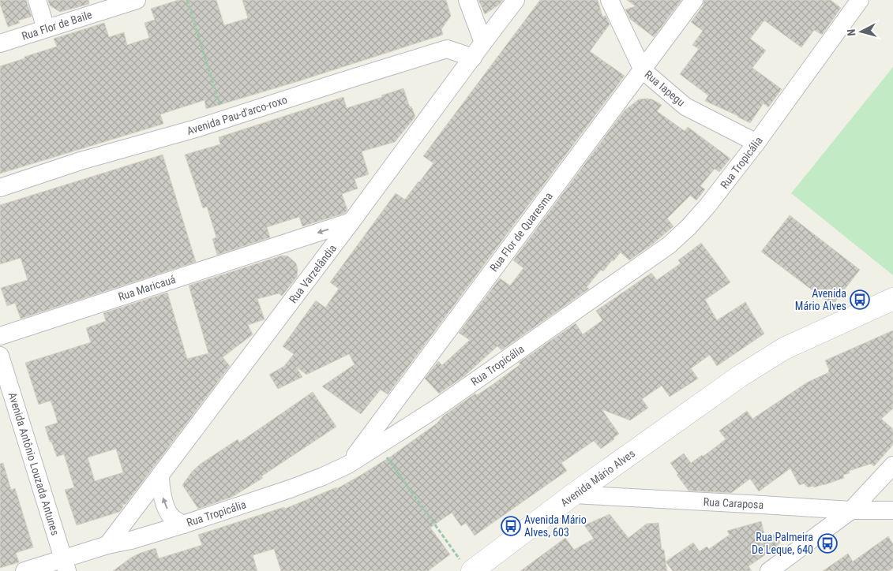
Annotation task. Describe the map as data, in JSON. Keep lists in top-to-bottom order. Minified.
{"streets":{"street":["Rua Flor de Baile","Rua Iapegu","Avenida Pau-d'arco-roxo","Rua Tropicália","Rua Flor de Quaresma","Rua Varzelândia","Rua Maricauá","Avenida Antônio Louzada Antunes","Avenida Mário Alves","Rua Caraposa"]},"crossings":[["Rua Iapegu","Rua Tropicália"],["Rua Iapegu","Rua Flor de Quaresma"],["Avenida Pau-d'arco-roxo","Rua Varzelândia"],["Rua Tropicália","Rua Flor de Quaresma"],["Rua Tropicália","Rua Varzelândia"],["Rua Tropicália","Avenida Antônio Louzada Antunes"],["Rua Varzelândia","Rua Maricauá"],["Avenida Mário Alves","Rua Caraposa"]],"places":{"bus stop":["Avenida Mário Alves","Avenida Mário Alves, 603","Rua Palmeira De Leque, 640"]},"north":"left"}
